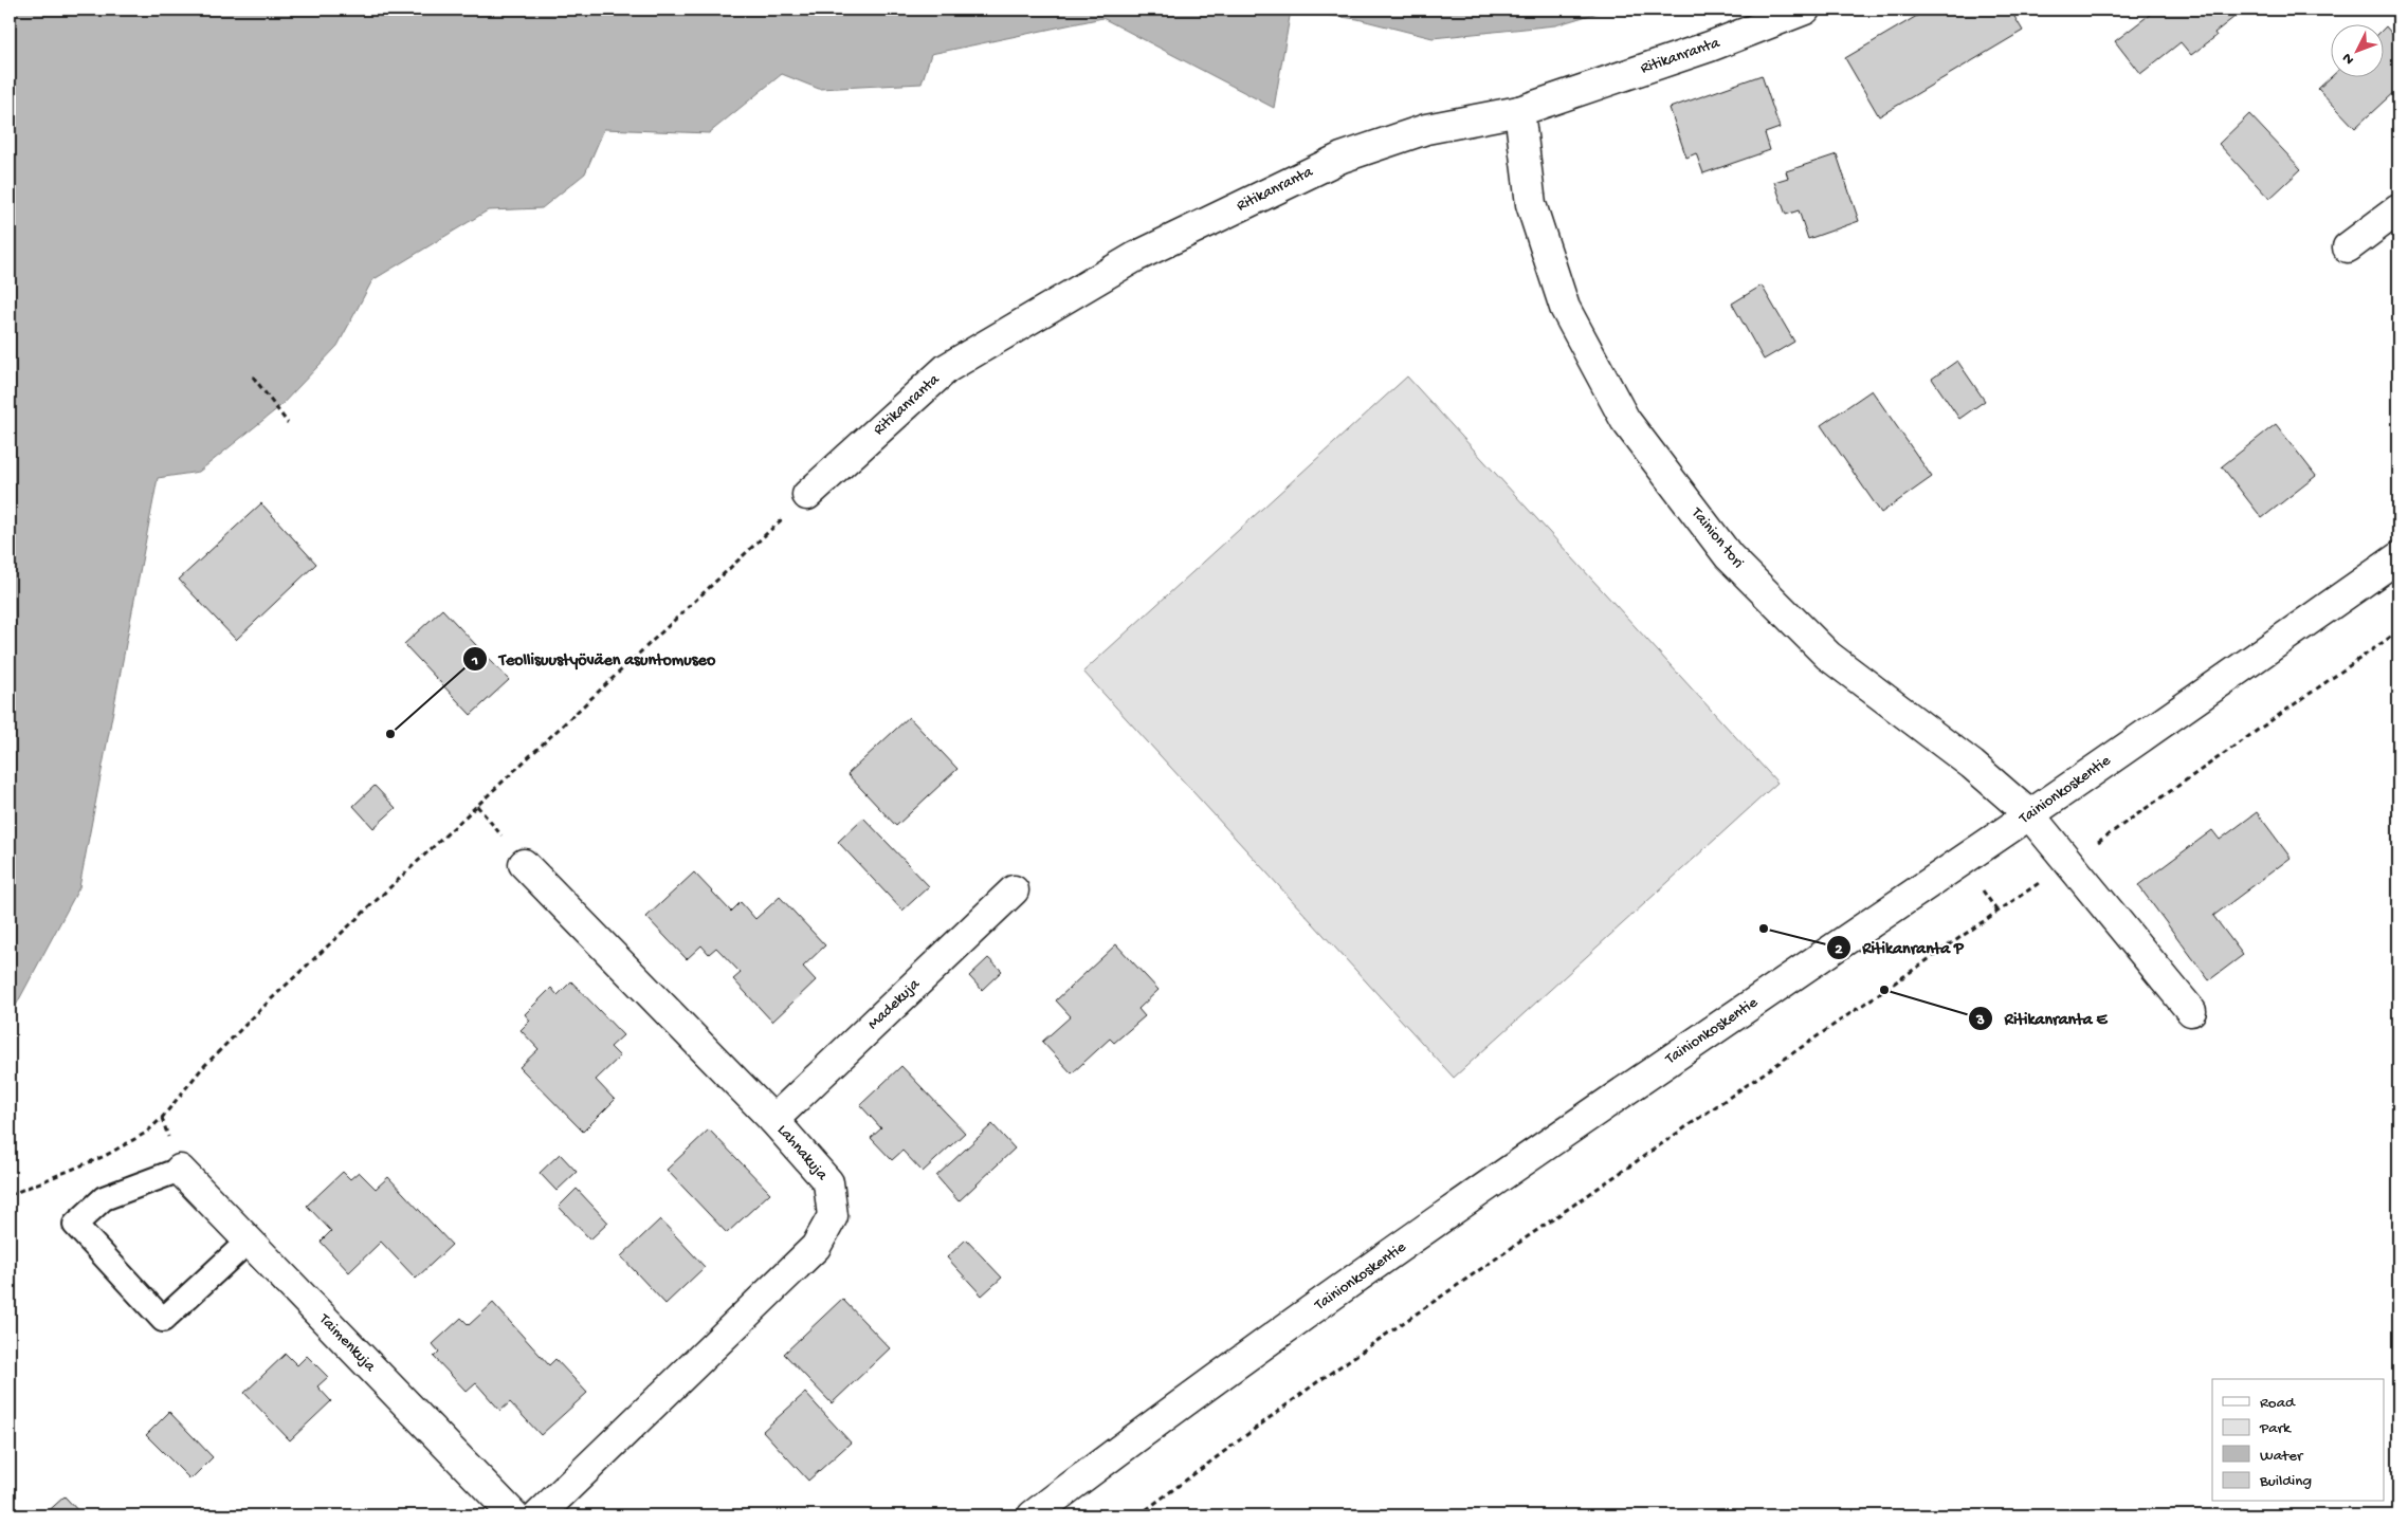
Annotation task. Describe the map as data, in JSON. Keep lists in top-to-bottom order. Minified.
{"streets":{"street":["Ritikanranta","Tainion tori","Tainionkoskentie","Madekuja","Lahnakuja","Taimenkuja"]},"crossings":[["Ritikanranta","Tainion tori"],["Tainion tori","Tainionkoskentie"],["Madekuja","Lahnakuja"]],"places":["Teollisuustyöväen asuntomuseo","Ritikanranta P","Ritikanranta E"],"legend":["Road","Park","Water","Building"],"north":"bottom left"}
